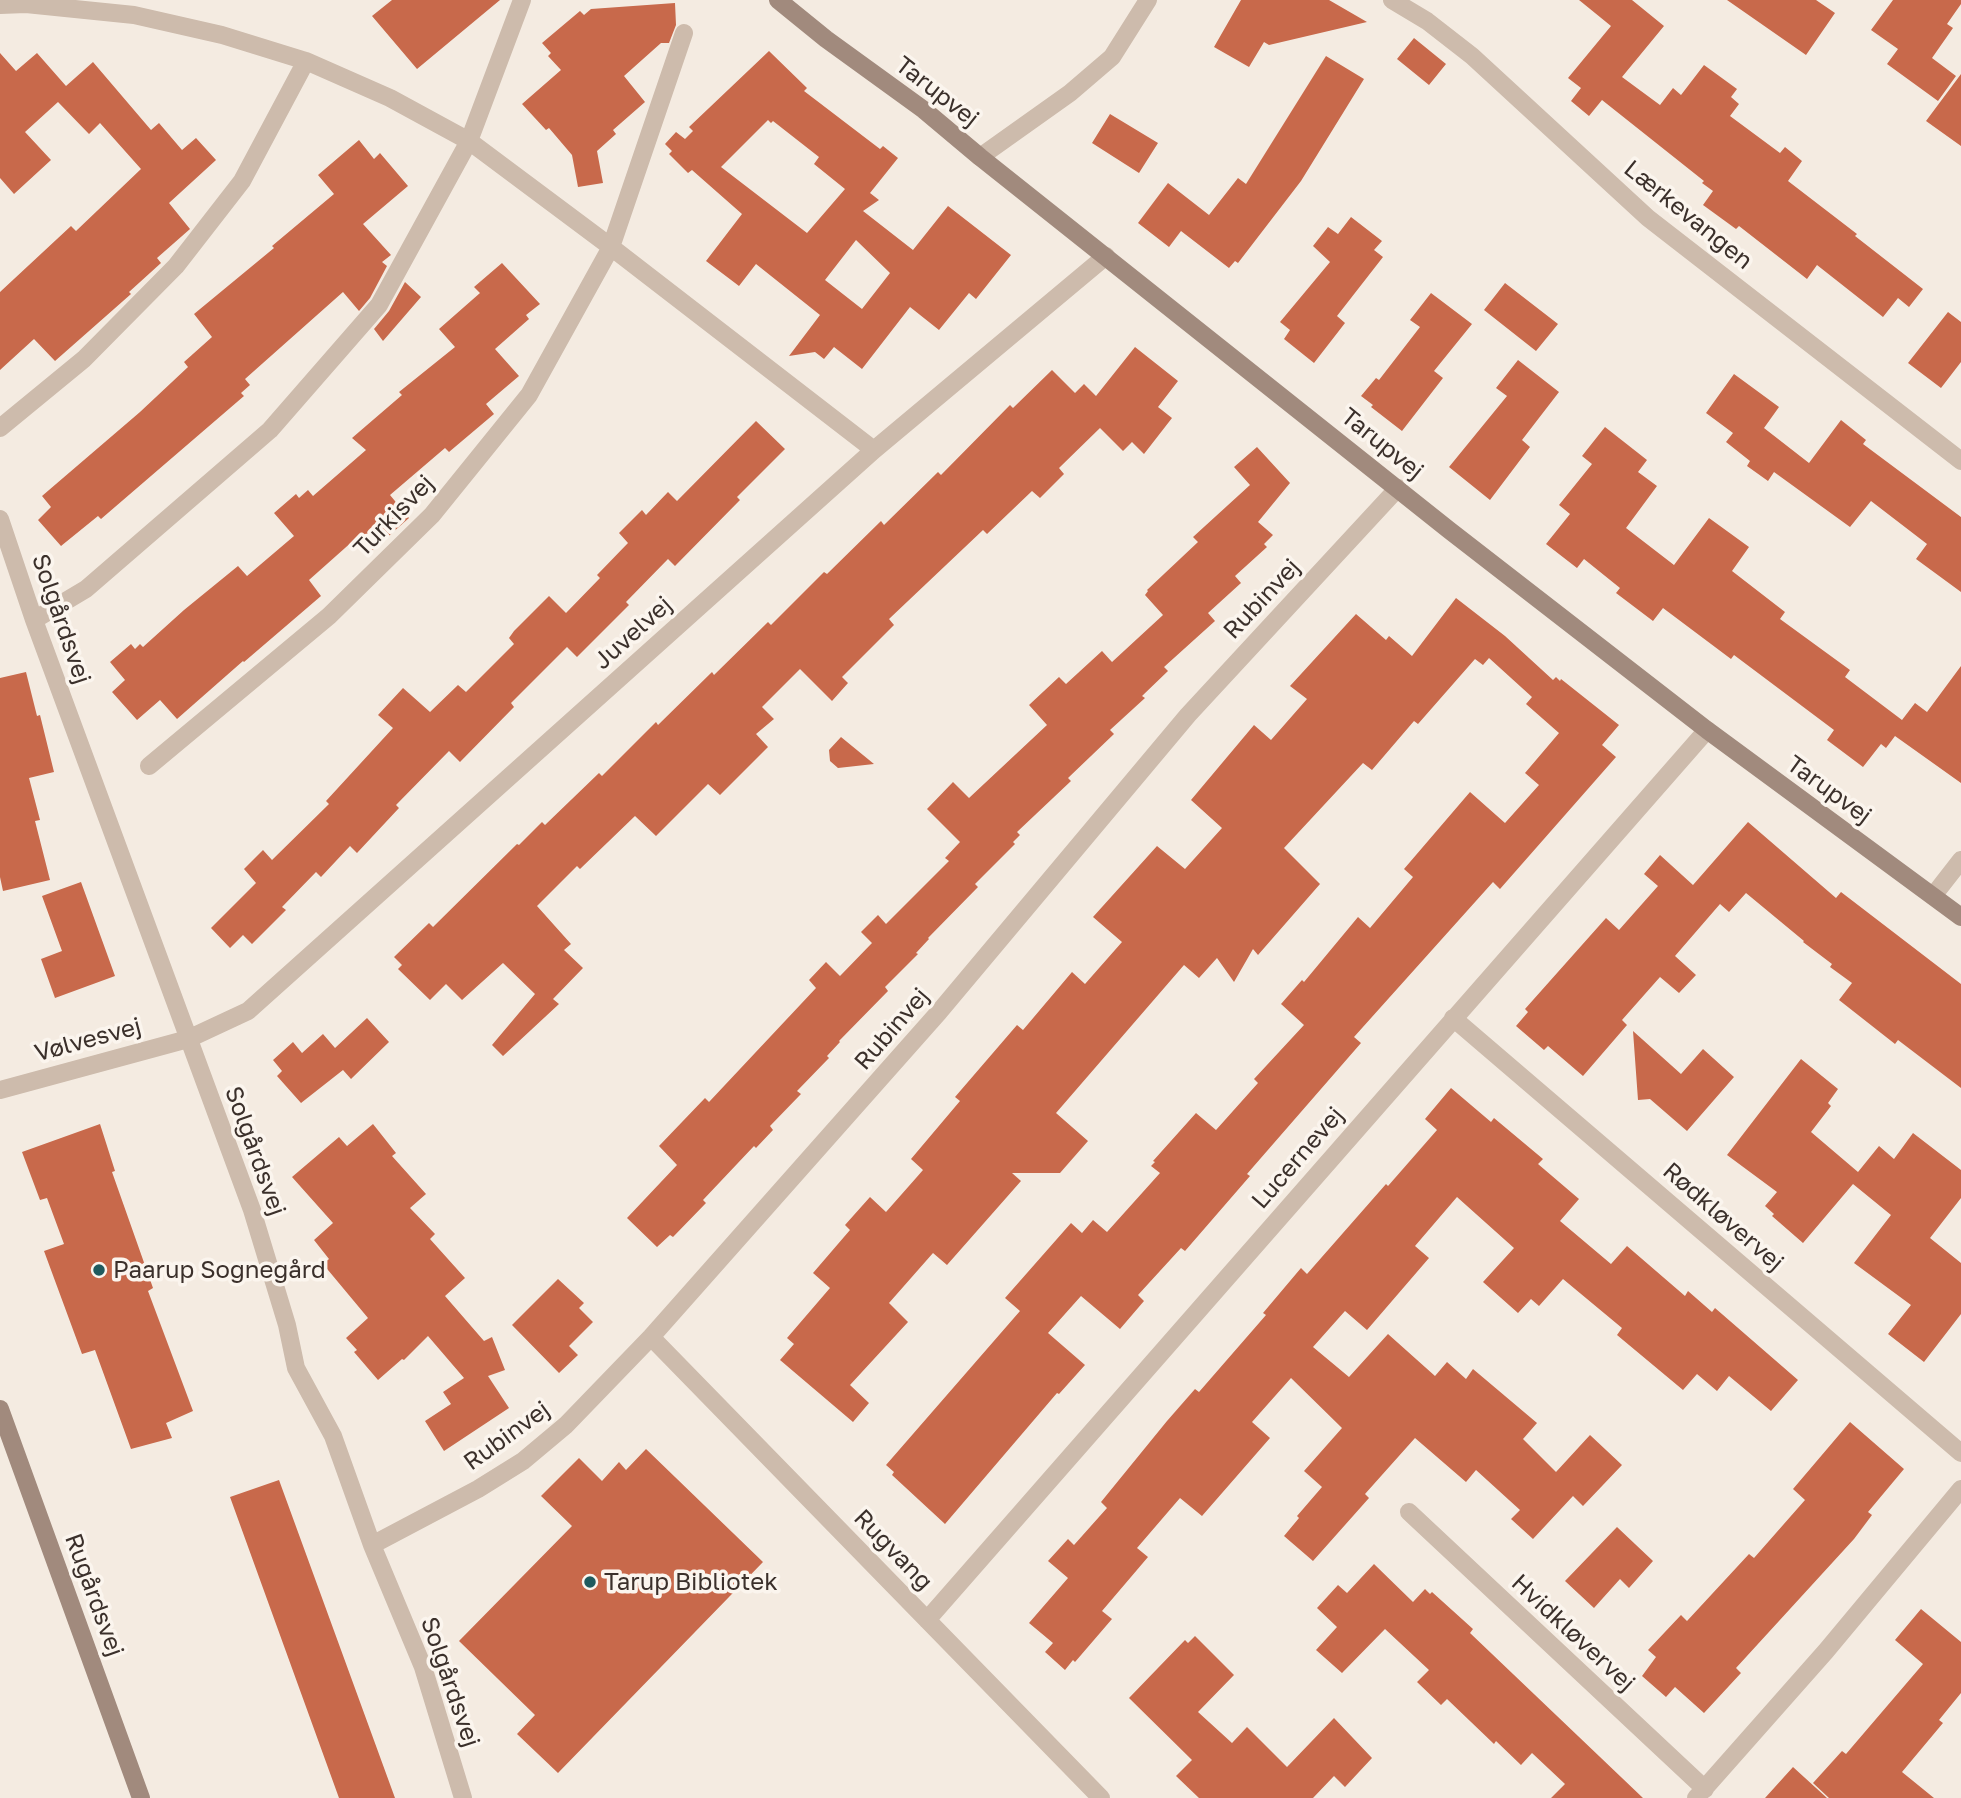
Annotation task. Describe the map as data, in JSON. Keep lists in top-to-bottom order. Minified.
{"streets":{"street":["Tarupvej","Lærkevangen","Turkisvej","Rubinvej","Solgårdsvej","Juvelvej","Vølvesvej","Lucernevej","Rødkløvervej","Rugvang","Rugårdsvej","Hvidkløvervej"]},"crossings":[["Tarupvej","Rubinvej"],["Tarupvej","Juvelvej"],["Tarupvej","Lucernevej"],["Rubinvej","Solgårdsvej"],["Rubinvej","Rugvang"],["Solgårdsvej","Juvelvej"],["Solgårdsvej","Vølvesvej"],["Juvelvej","Vølvesvej"],["Lucernevej","Rødkløvervej"],["Lucernevej","Rugvang"]],"places":["Paarup Sognegård","Tarup Bibliotek"]}
